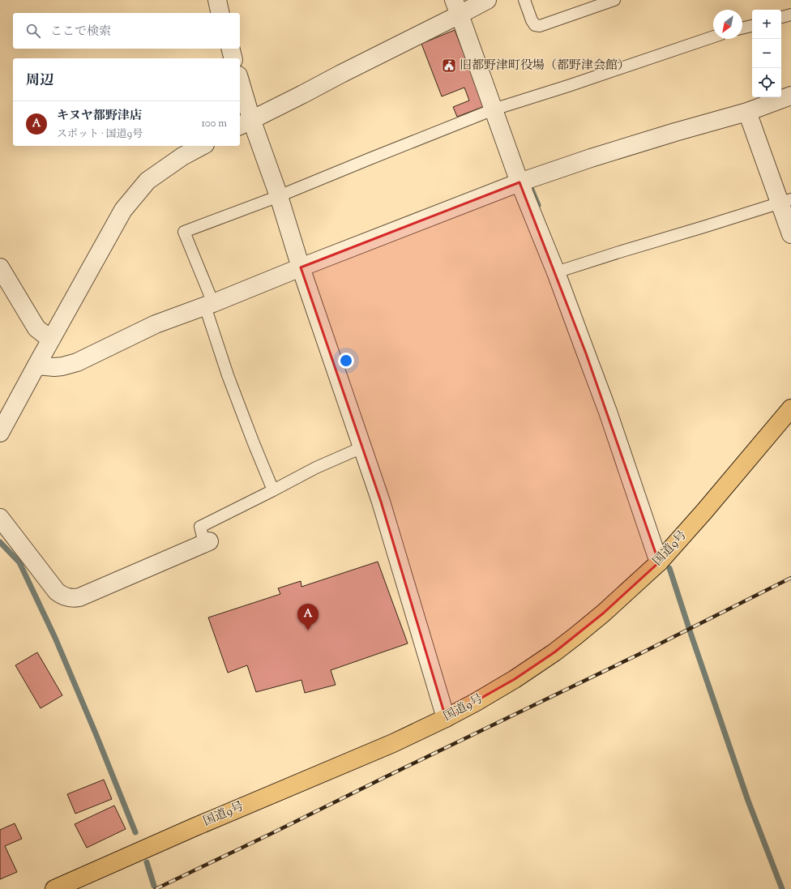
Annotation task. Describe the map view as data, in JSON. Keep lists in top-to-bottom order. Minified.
{"streets":{"highway":["国道9号"]},"places":{"public building":["旧都野津町役場（都野津会館）"]},"north":"bottom left","page":{"map_buttons":["+","−"],"search":"ここで検索","heading":"周辺","list":[{"mark":"A","name":"キヌヤ都野津店","note":"スポット · 国道9号","value":"100 m"}],"pins":"A"}}
